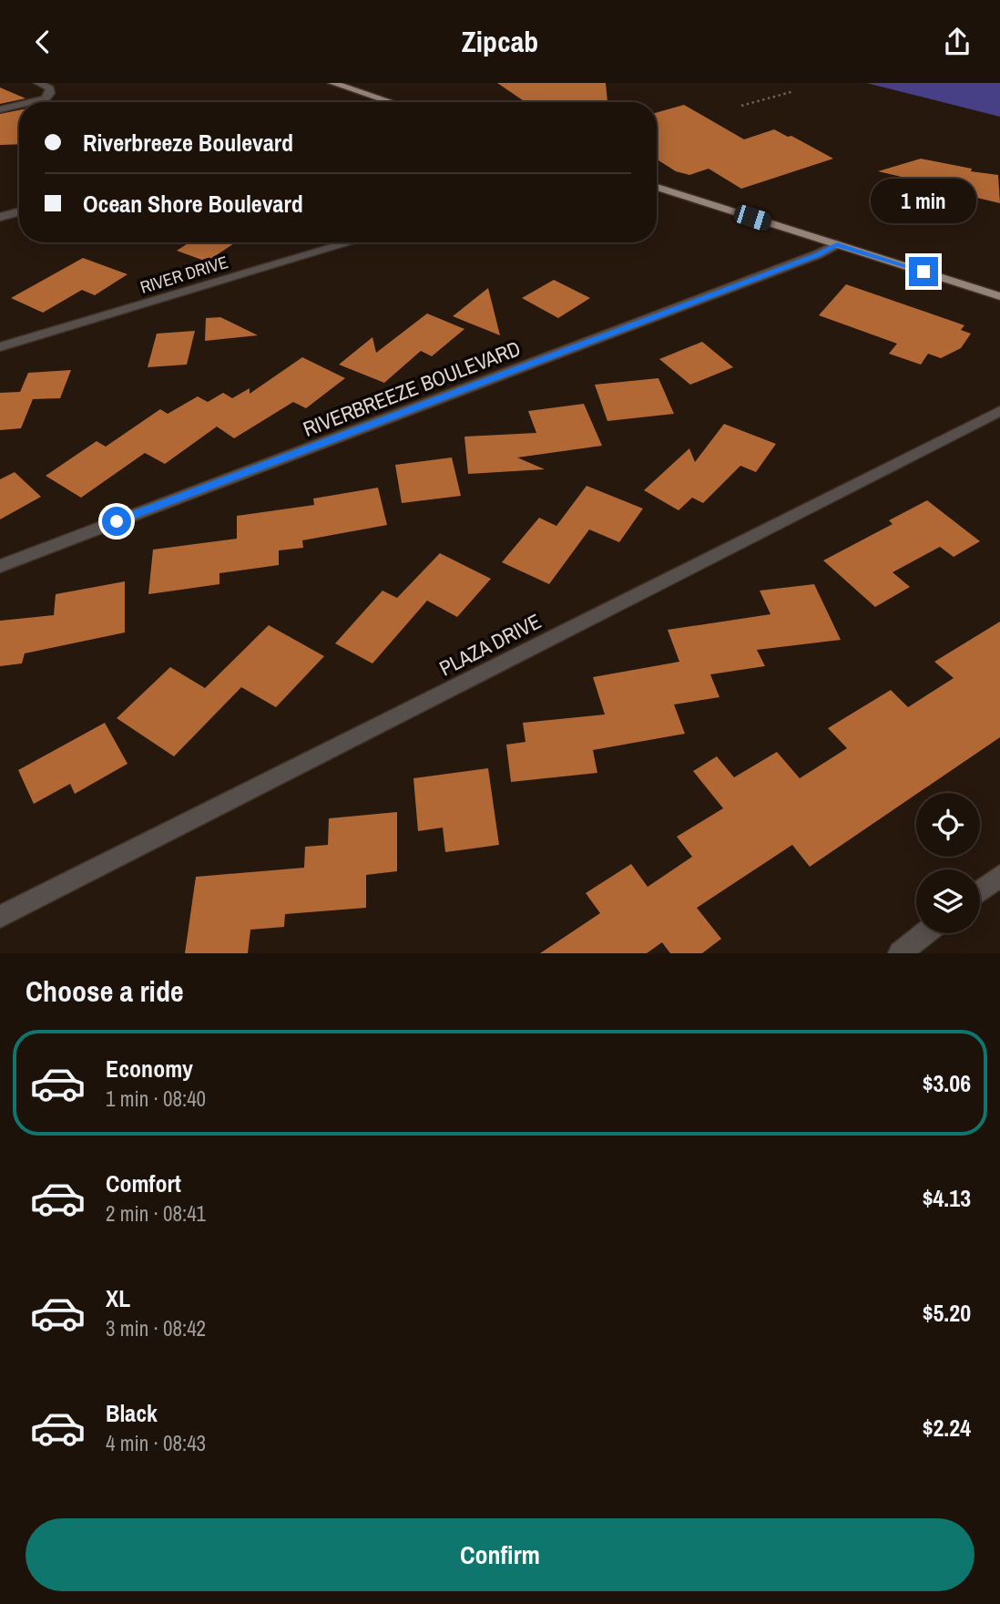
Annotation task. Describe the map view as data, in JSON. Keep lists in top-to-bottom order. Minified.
{"streets":{"street":["RIVER DRIVE","RIVERBREEZE BOULEVARD","PLAZA DRIVE"]},"page":{"header":"Zipcab","banner":["Riverbreeze Boulevard","Ocean Shore Boulevard"],"bubble":"1 min","heading":"Choose a ride","list":[{"name":"Economy","note":"1 min · 08:40","value":"$3.06"},{"name":"Comfort","note":"2 min · 08:41","value":"$4.13"},{"name":"XL","note":"3 min · 08:42","value":"$5.20"},{"name":"Black","note":"4 min · 08:43","value":"$2.24"}],"buttons":"Confirm"}}
